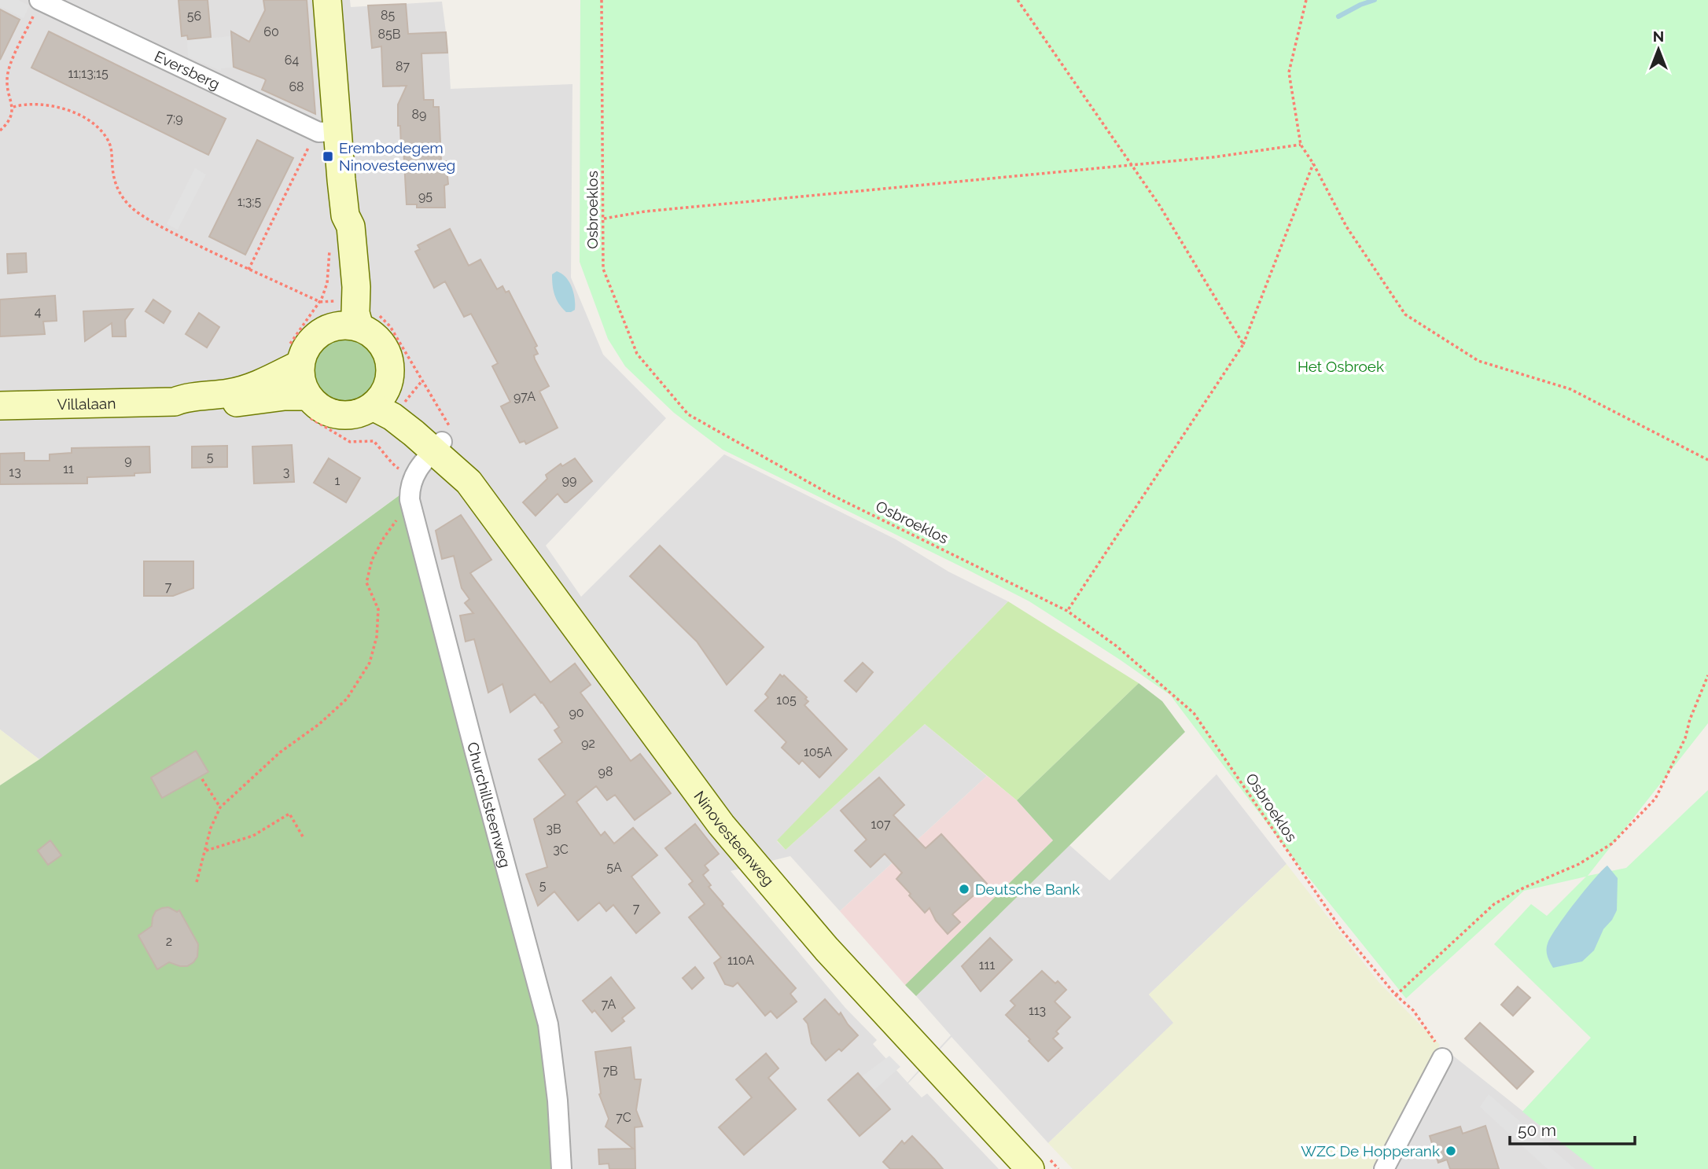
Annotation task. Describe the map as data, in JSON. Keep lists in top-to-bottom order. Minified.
{"streets":{"main road":["Villalaan","Ninovesteenweg"],"street":["Eversberg","Churchillsteenweg"],"path":["Osbroeklos"]},"crossings":[["Villalaan","Ninovesteenweg"],["Churchillsteenweg","Ninovesteenweg"]],"parks":["Het Osbroek"],"places":{"transit":["Erembodegem Ninovesteenweg"],"other":["Deutsche Bank","WZC De Hopperank"]},"house_numbers":["85","56","60","85B","64","87","11;13;15","68","89","7;9","95","1;3;5","4","97A","5","9","11","13","3","99","1","7","105","90","92","105A","98","107","3B","3C","5A","5","7","2","110A","111","7A","113","7B","7C"],"scale_bar":"50 m","north":"top"}
